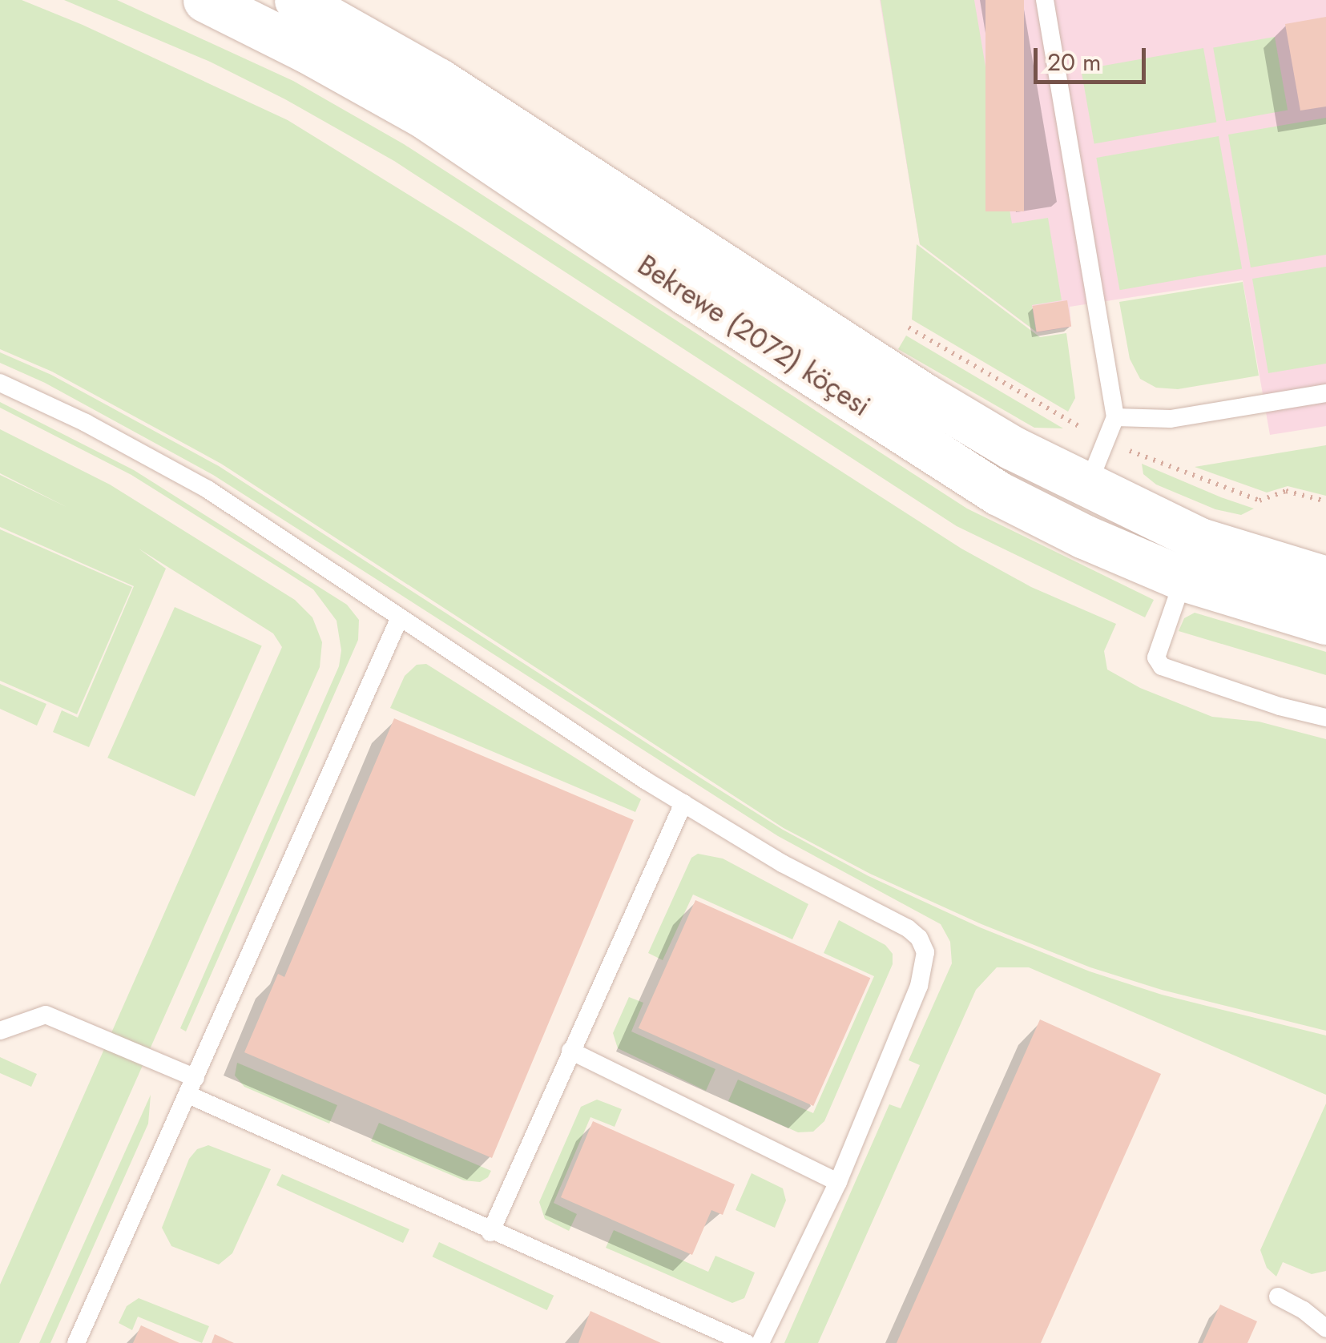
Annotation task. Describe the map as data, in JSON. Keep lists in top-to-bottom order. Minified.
{"streets":{"main road":["Bekrewe (2072) köçesi"]},"scale_bar":"20 m"}
